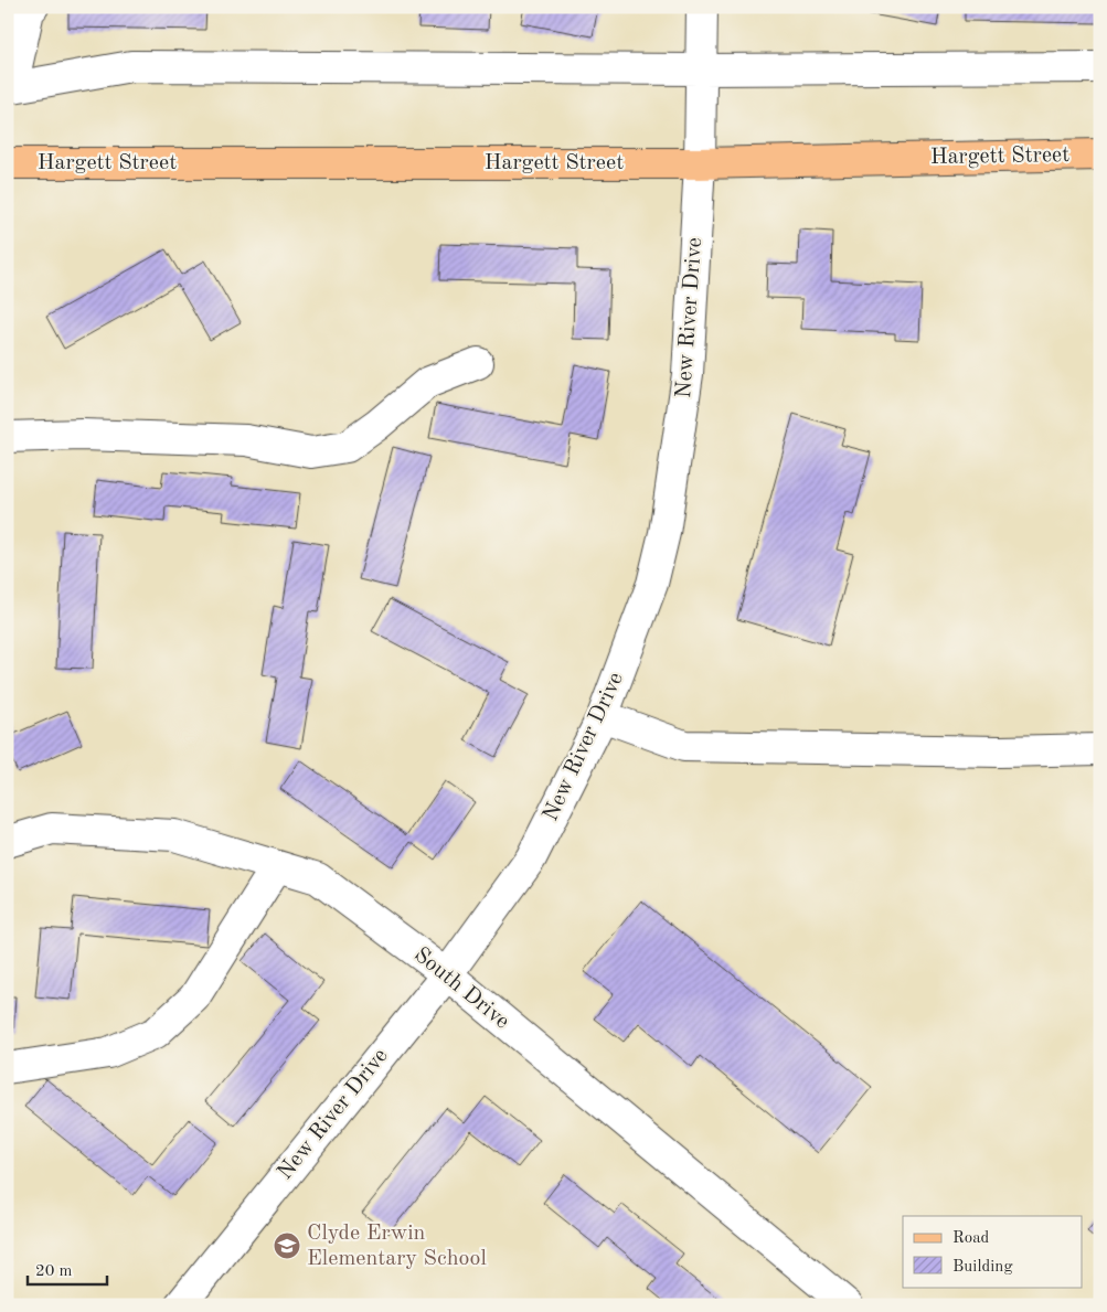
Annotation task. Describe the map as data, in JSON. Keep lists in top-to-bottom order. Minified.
{"streets":{"main road":["Hargett Street"],"street":["New River Drive","South Drive"]},"crossings":[["Hargett Street","New River Drive"],["New River Drive","South Drive"]],"places":{"school or university":["Clyde Erwin Elementary School"]},"legend":["Road","Building"],"scale_bar":"20 m"}
